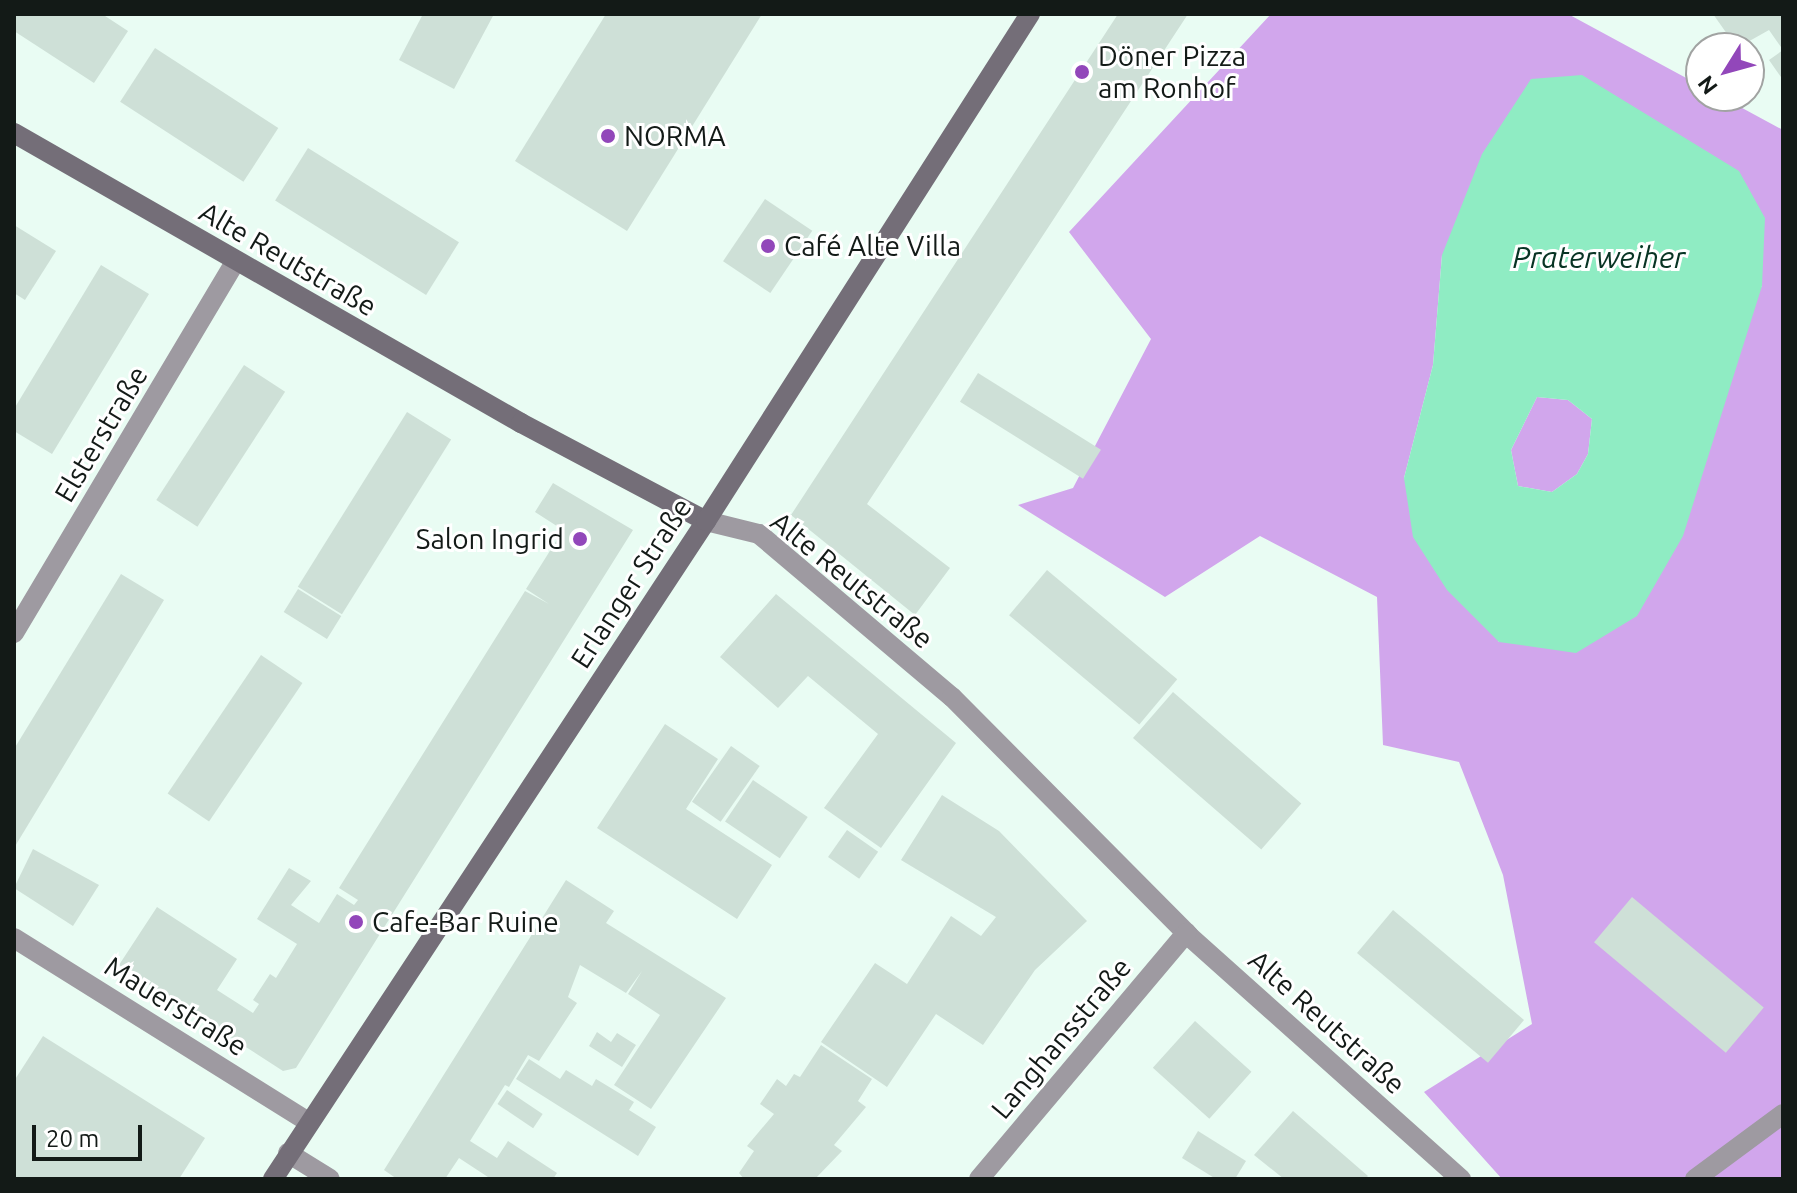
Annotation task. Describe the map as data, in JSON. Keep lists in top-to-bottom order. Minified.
{"streets":{"main road":["Alte Reutstraße","Erlanger Straße"],"street":["Elsterstraße","Mauerstraße","Langhansstraße"]},"crossings":[["Alte Reutstraße","Elsterstraße"],["Alte Reutstraße","Erlanger Straße"],["Alte Reutstraße","Langhansstraße"],["Erlanger Straße","Mauerstraße"]],"water":["Praterweiher"],"places":["Döner Pizza am Ronhof","NORMA","Café Alte Villa","Salon Ingrid","Cafe-Bar Ruine"],"scale_bar":"20 m","north":"bottom left"}
